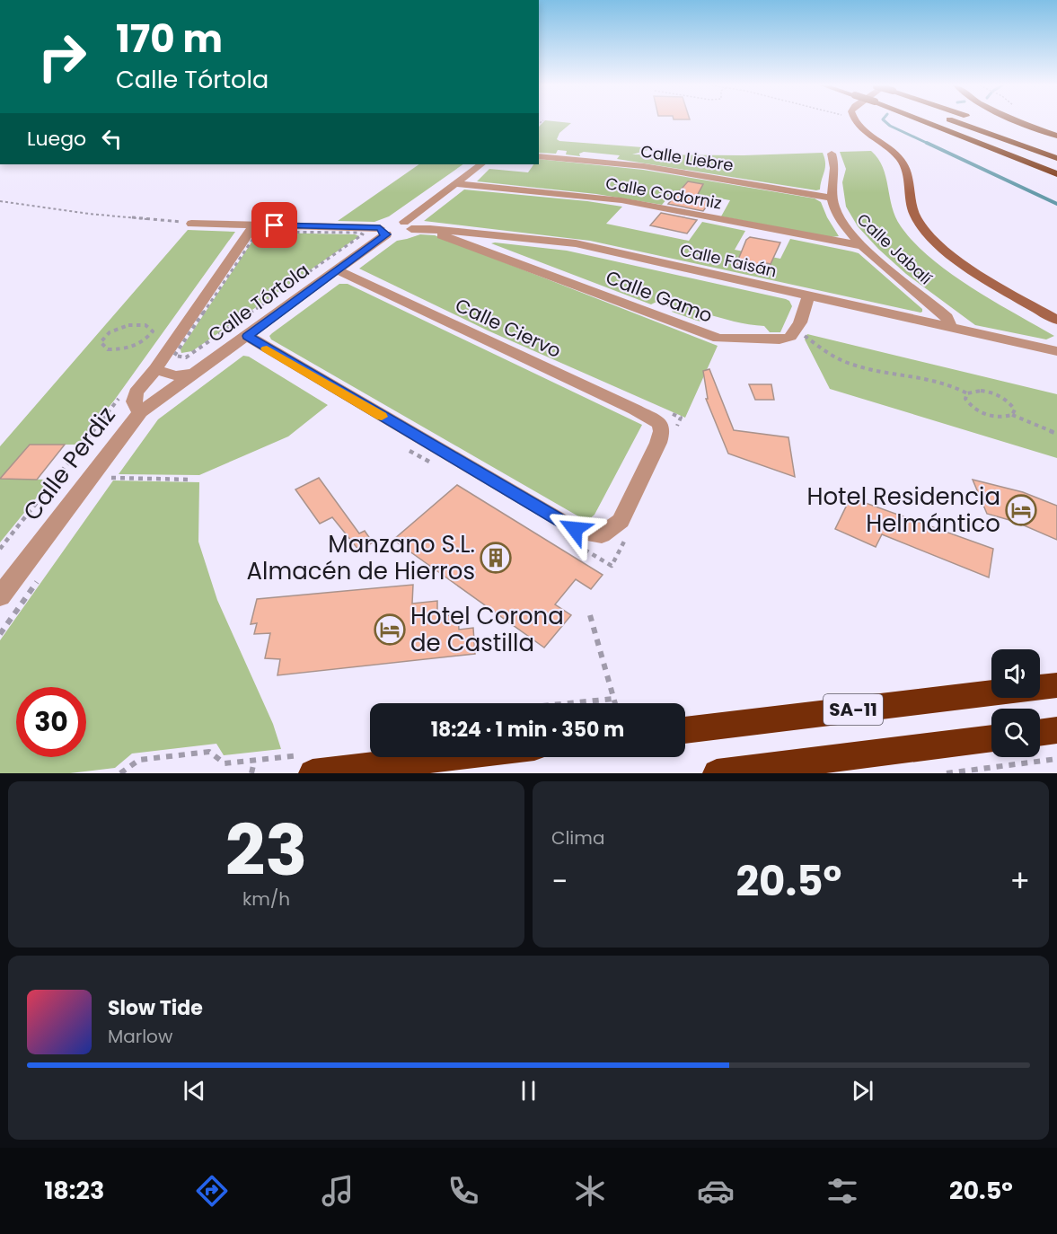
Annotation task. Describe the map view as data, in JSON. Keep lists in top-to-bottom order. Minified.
{"streets":{"highway":["SA-11"],"street":["Calle Liebre","Calle Codorniz","Calle Jabalí","Calle Faisán","Calle Gamo","Calle Tórtola","Calle Ciervo","Calle Perdiz"]},"crossings":[["Calle Liebre","Calle Jabalí"],["Calle Codorniz","Calle Jabalí"],["Calle Jabalí","Calle Faisán"],["Calle Faisán","Calle Gamo"],["Calle Tórtola","Calle Ciervo"],["Calle Tórtola","Calle Perdiz"]],"places":{"hotel":["Hotel Residencia Helmántico","Hotel Corona de Castilla"],"building":["Manzano S.L. Almacén de Hierros"]},"page":{"turn":["170 m","Calle Tórtola"],"then":"Luego","limit":"30","trip":"18:24 · 1 min · 350 m","tile":[["23","km/h"],"Clima"],"heat":["−","20.5°","+"],"song":["Slow Tide","Marlow"],"tabs":["18:23","20.5°"]}}
